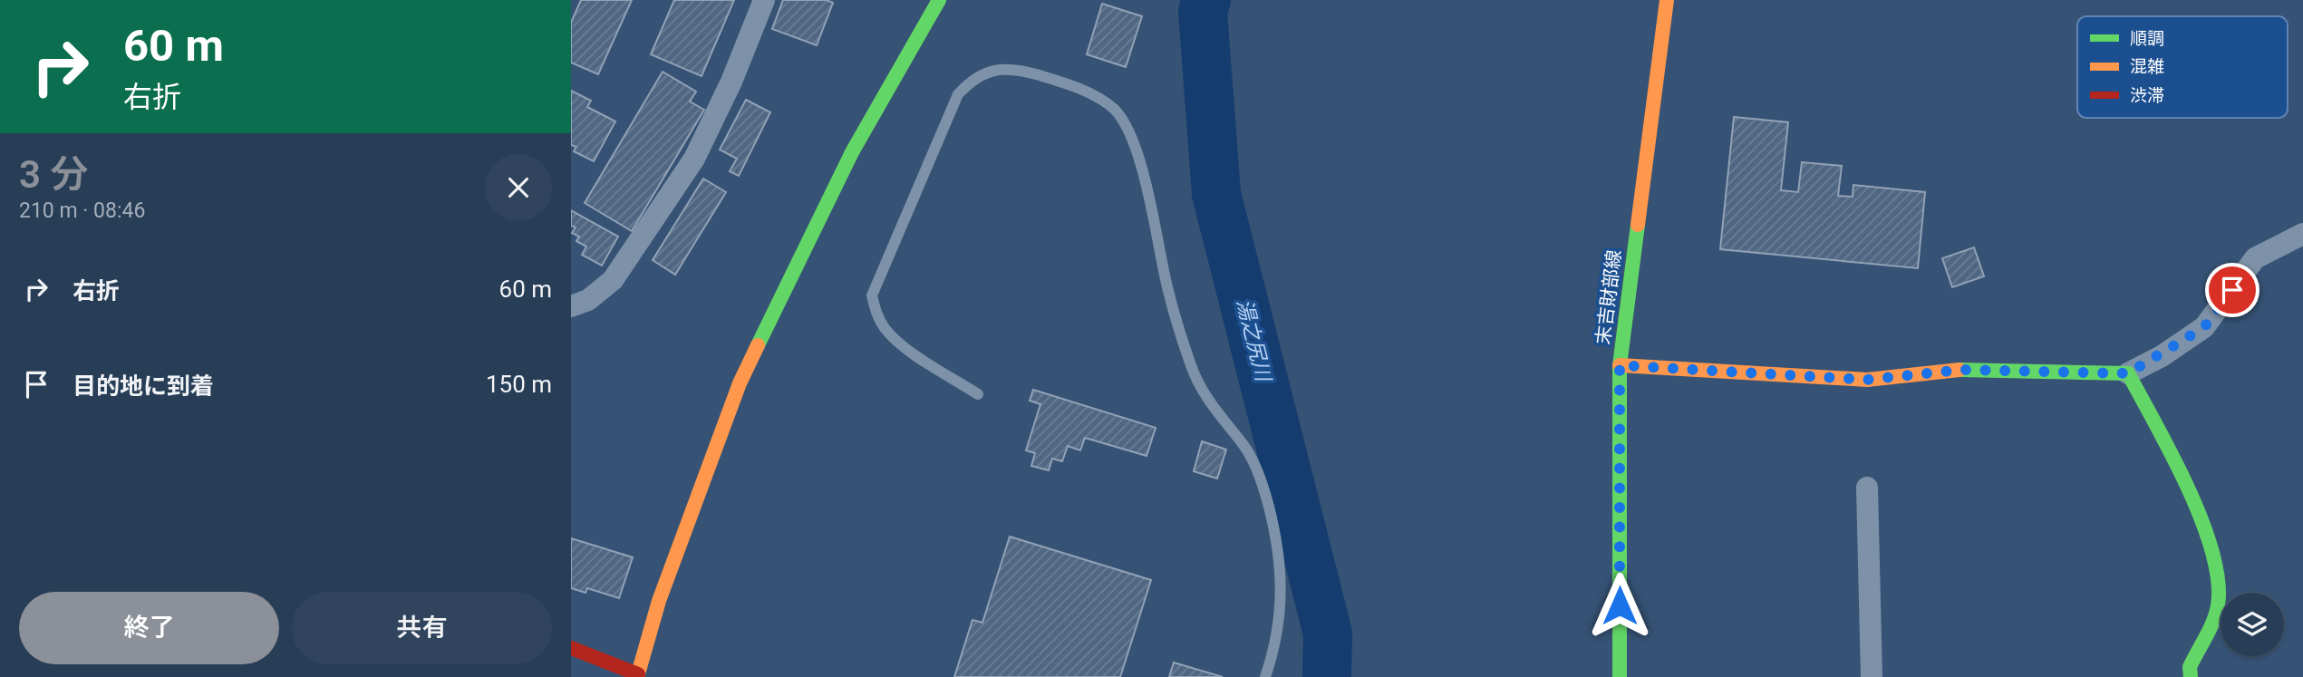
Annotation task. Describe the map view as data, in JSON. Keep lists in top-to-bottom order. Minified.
{"streets":{"street":["末吉財部線"]},"water":["湯之尻川"],"legend":["順調","混雑","渋滞"],"page":{"turn":["60 m","右折"],"heading":["3 分","210 m · 08:46"],"list":[{"name":"右折","value":"60 m"},{"name":"目的地に到着","value":"150 m"}],"buttons":["終了","共有"]}}
